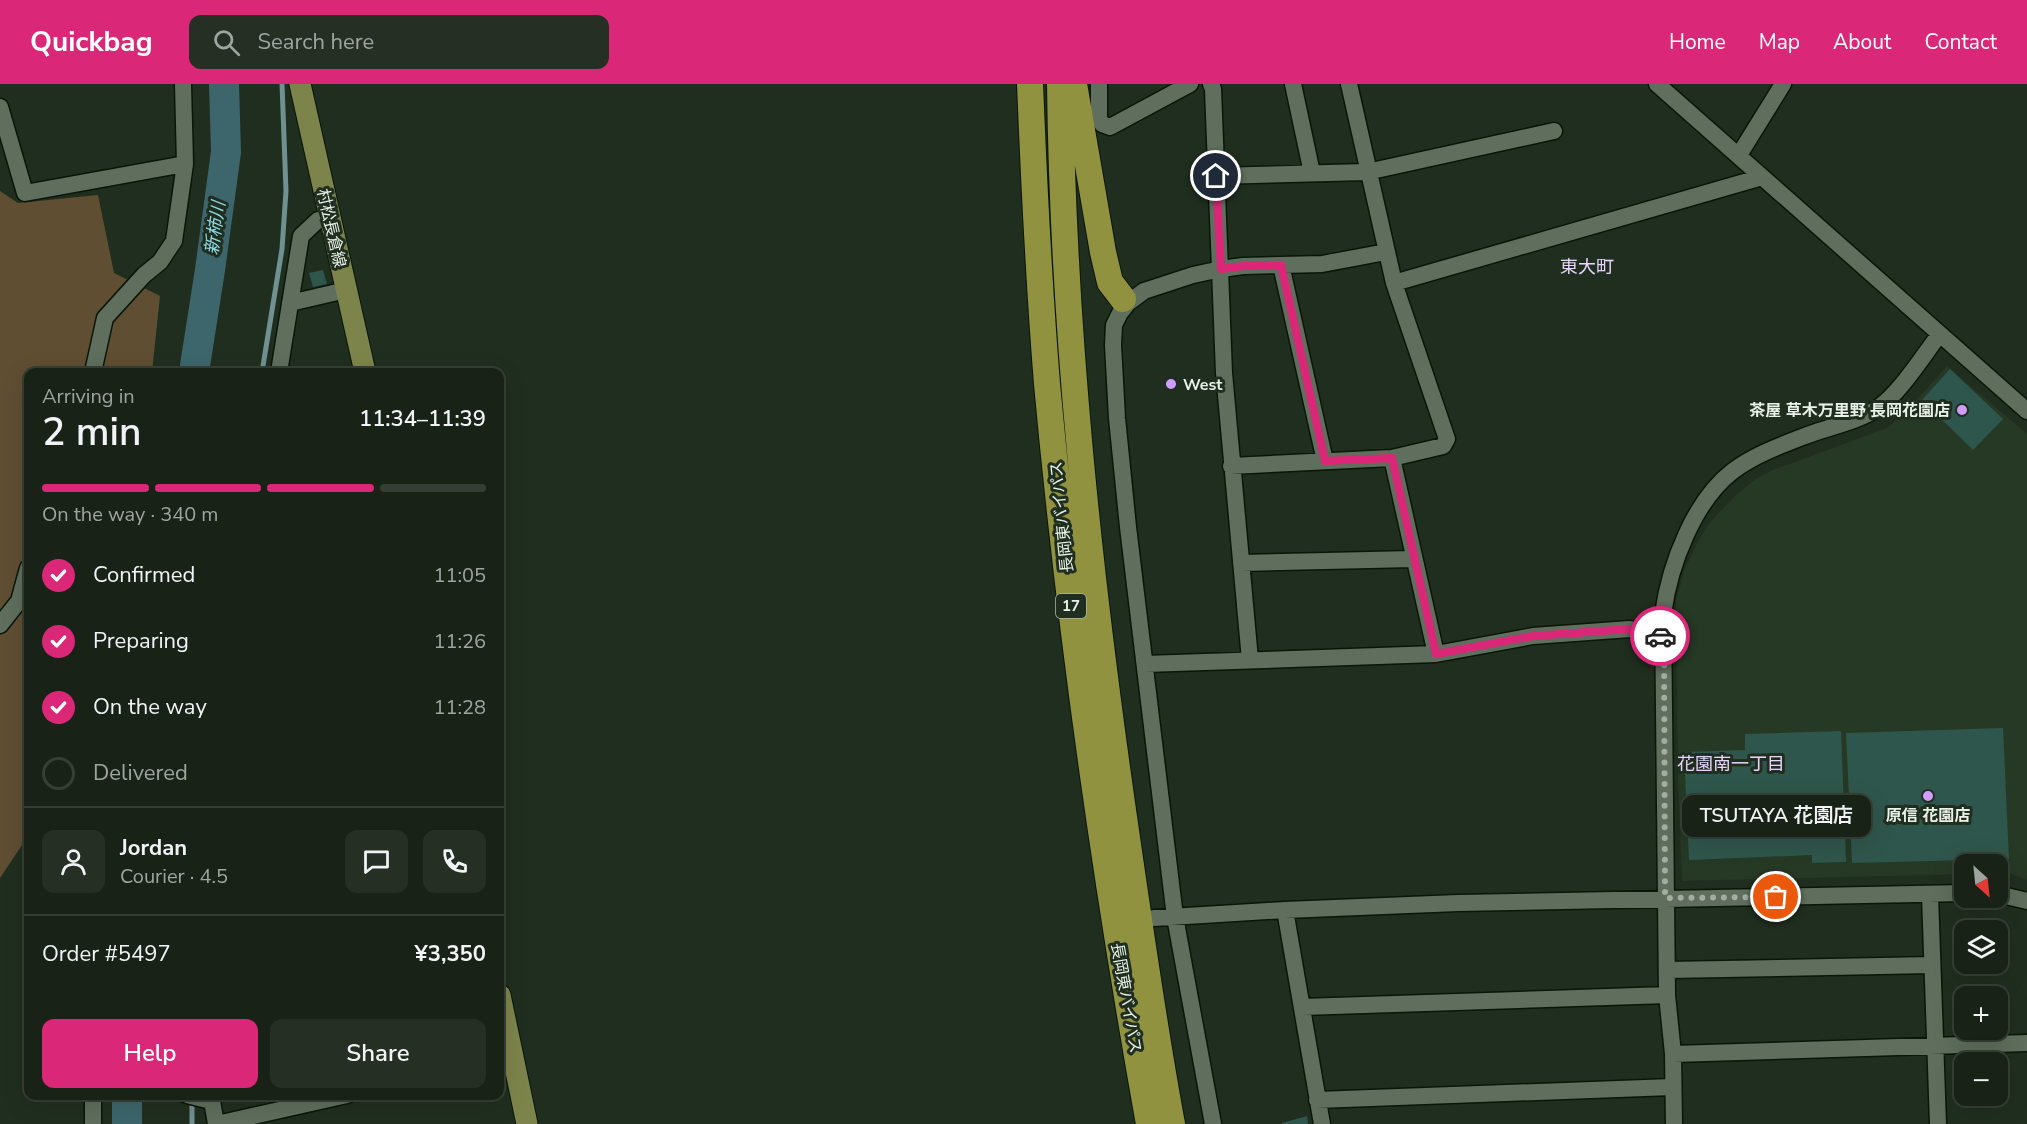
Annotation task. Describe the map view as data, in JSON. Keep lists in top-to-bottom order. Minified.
{"streets":{"highway":["長岡東バイパス","17"],"main road":["村松長倉線"]},"districts":["東大町","花園南一丁目"],"water":["新柿川"],"places":["West","茶屋 草木万里野 長岡花園店","原信 花園店","TSUTAYA 花園店"],"north":"bottom right","page":{"header":"Quickbag","search":"Search here","nav":["Home","Map","About","Contact"],"heading":["2 min","Arriving in","11:34–11:39"],"panel":["Jordan","Courier · 4.5","Order #5497","¥3,350"],"bar":"On the way · 340 m","list":[["Confirmed","11:05"],["Preparing","11:26"],["On the way","11:28"],"Delivered"],"bubble":"TSUTAYA 花園店","map_buttons":["+","−"],"buttons":["Help","Share"]}}
